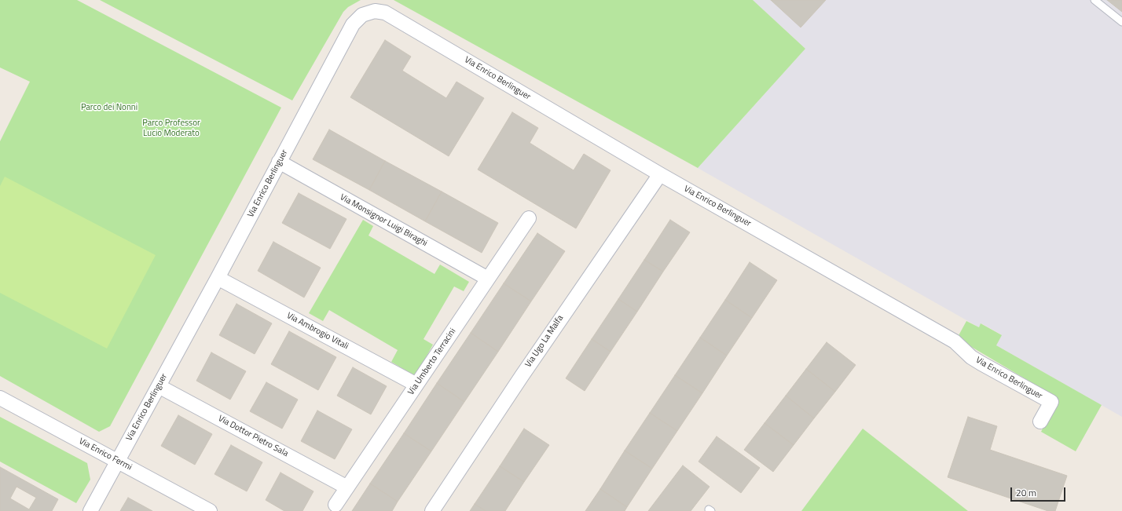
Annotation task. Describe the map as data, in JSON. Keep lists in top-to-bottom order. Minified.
{"streets":{"street":["Via Enrico Berlinguer","Via Monsignor Luigi Biraghi","Via Ambrogio Vitali","Via Ugo La Malfa","Via Umberto Terracini","Via Dottor Pietro Sala","Via Enrico Fermi"]},"crossings":[["Via Enrico Berlinguer","Via Monsignor Luigi Biraghi"],["Via Enrico Berlinguer","Via Ambrogio Vitali"],["Via Enrico Berlinguer","Via Ugo La Malfa"],["Via Enrico Berlinguer","Via Dottor Pietro Sala"],["Via Enrico Berlinguer","Via Enrico Fermi"],["Via Monsignor Luigi Biraghi","Via Umberto Terracini"],["Via Ambrogio Vitali","Via Umberto Terracini"],["Via Umberto Terracini","Via Dottor Pietro Sala"]],"parks":["Parco dei Nonni","Parco Professor Lucio Moderato"],"scale_bar":"20 m"}
